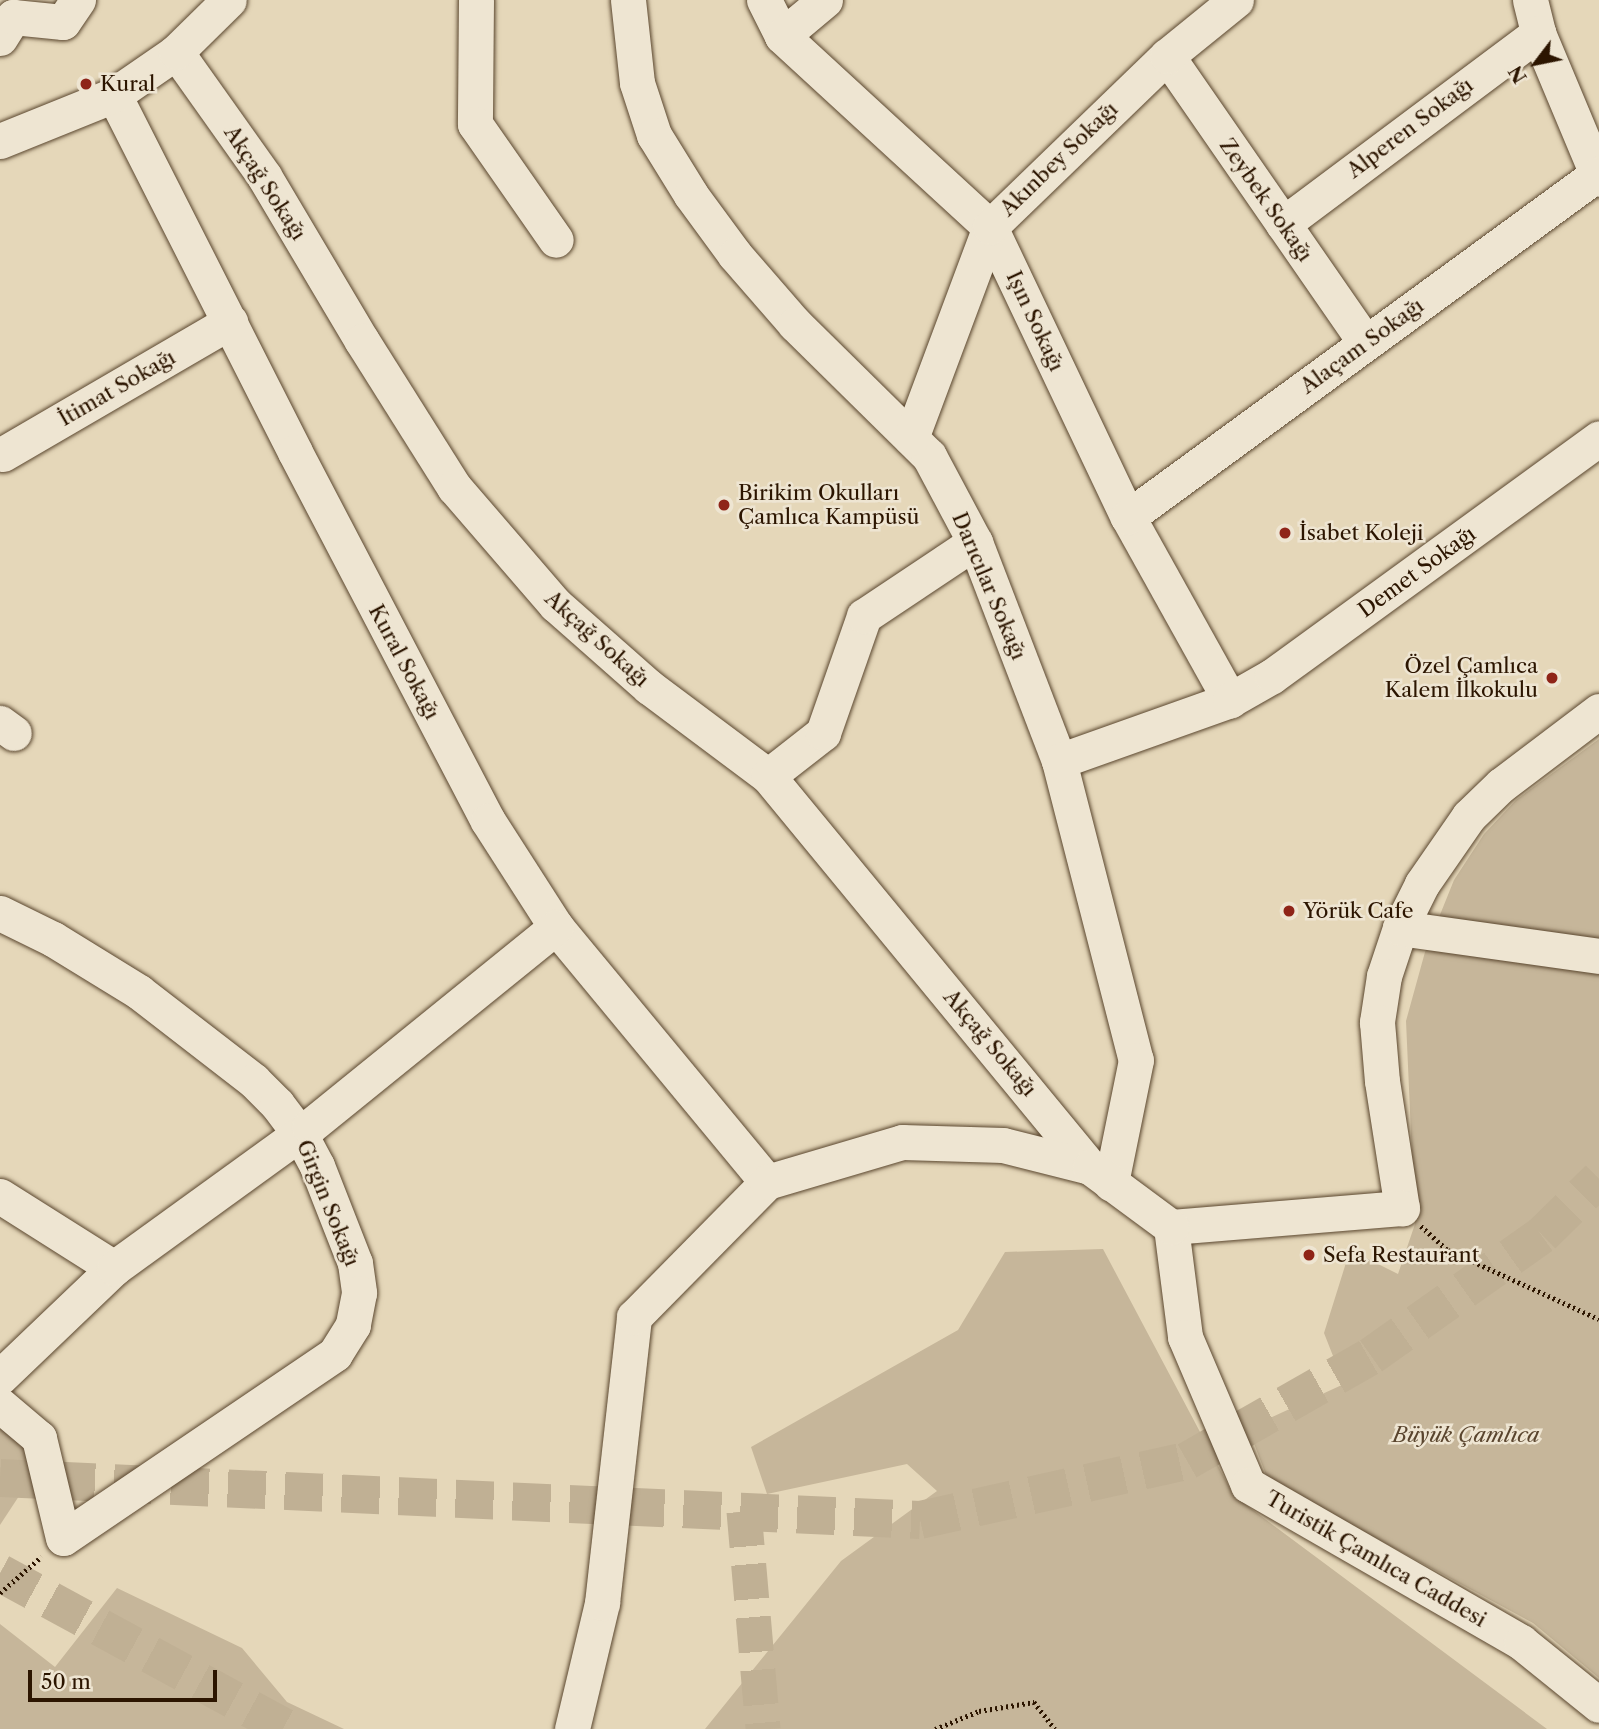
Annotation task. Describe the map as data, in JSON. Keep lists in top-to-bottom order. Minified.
{"streets":{"street":["Alperen Sokağı","Akınbey Sokağı","Akçağ Sokağı","Zeybek Sokağı","Işın Sokağı","Alaçam Sokağı","İtimat Sokağı","Demet Sokağı","Darıcılar Sokağı","Kural Sokağı","Girgin Sokağı","Turistik Çamlıca Caddesi"]},"crossings":[["Alperen Sokağı","Zeybek Sokağı"],["Akınbey Sokağı","Zeybek Sokağı"],["Akınbey Sokağı","Işın Sokağı"],["Akınbey Sokağı","Darıcılar Sokağı"],["Akçağ Sokağı","Darıcılar Sokağı"],["Zeybek Sokağı","Alaçam Sokağı"],["Işın Sokağı","Alaçam Sokağı"],["Işın Sokağı","Demet Sokağı"],["İtimat Sokağı","Kural Sokağı"],["Demet Sokağı","Darıcılar Sokağı"]],"parks":["Büyük Çamlıca"],"places":["Kural","Birikim Okulları Çamlıca Kampüsü","İsabet Koleji","Özel Çamlıca Kalem İlkokulu","Yörük Cafe","Sefa Restaurant"],"scale_bar":"50 m","north":"bottom left"}
